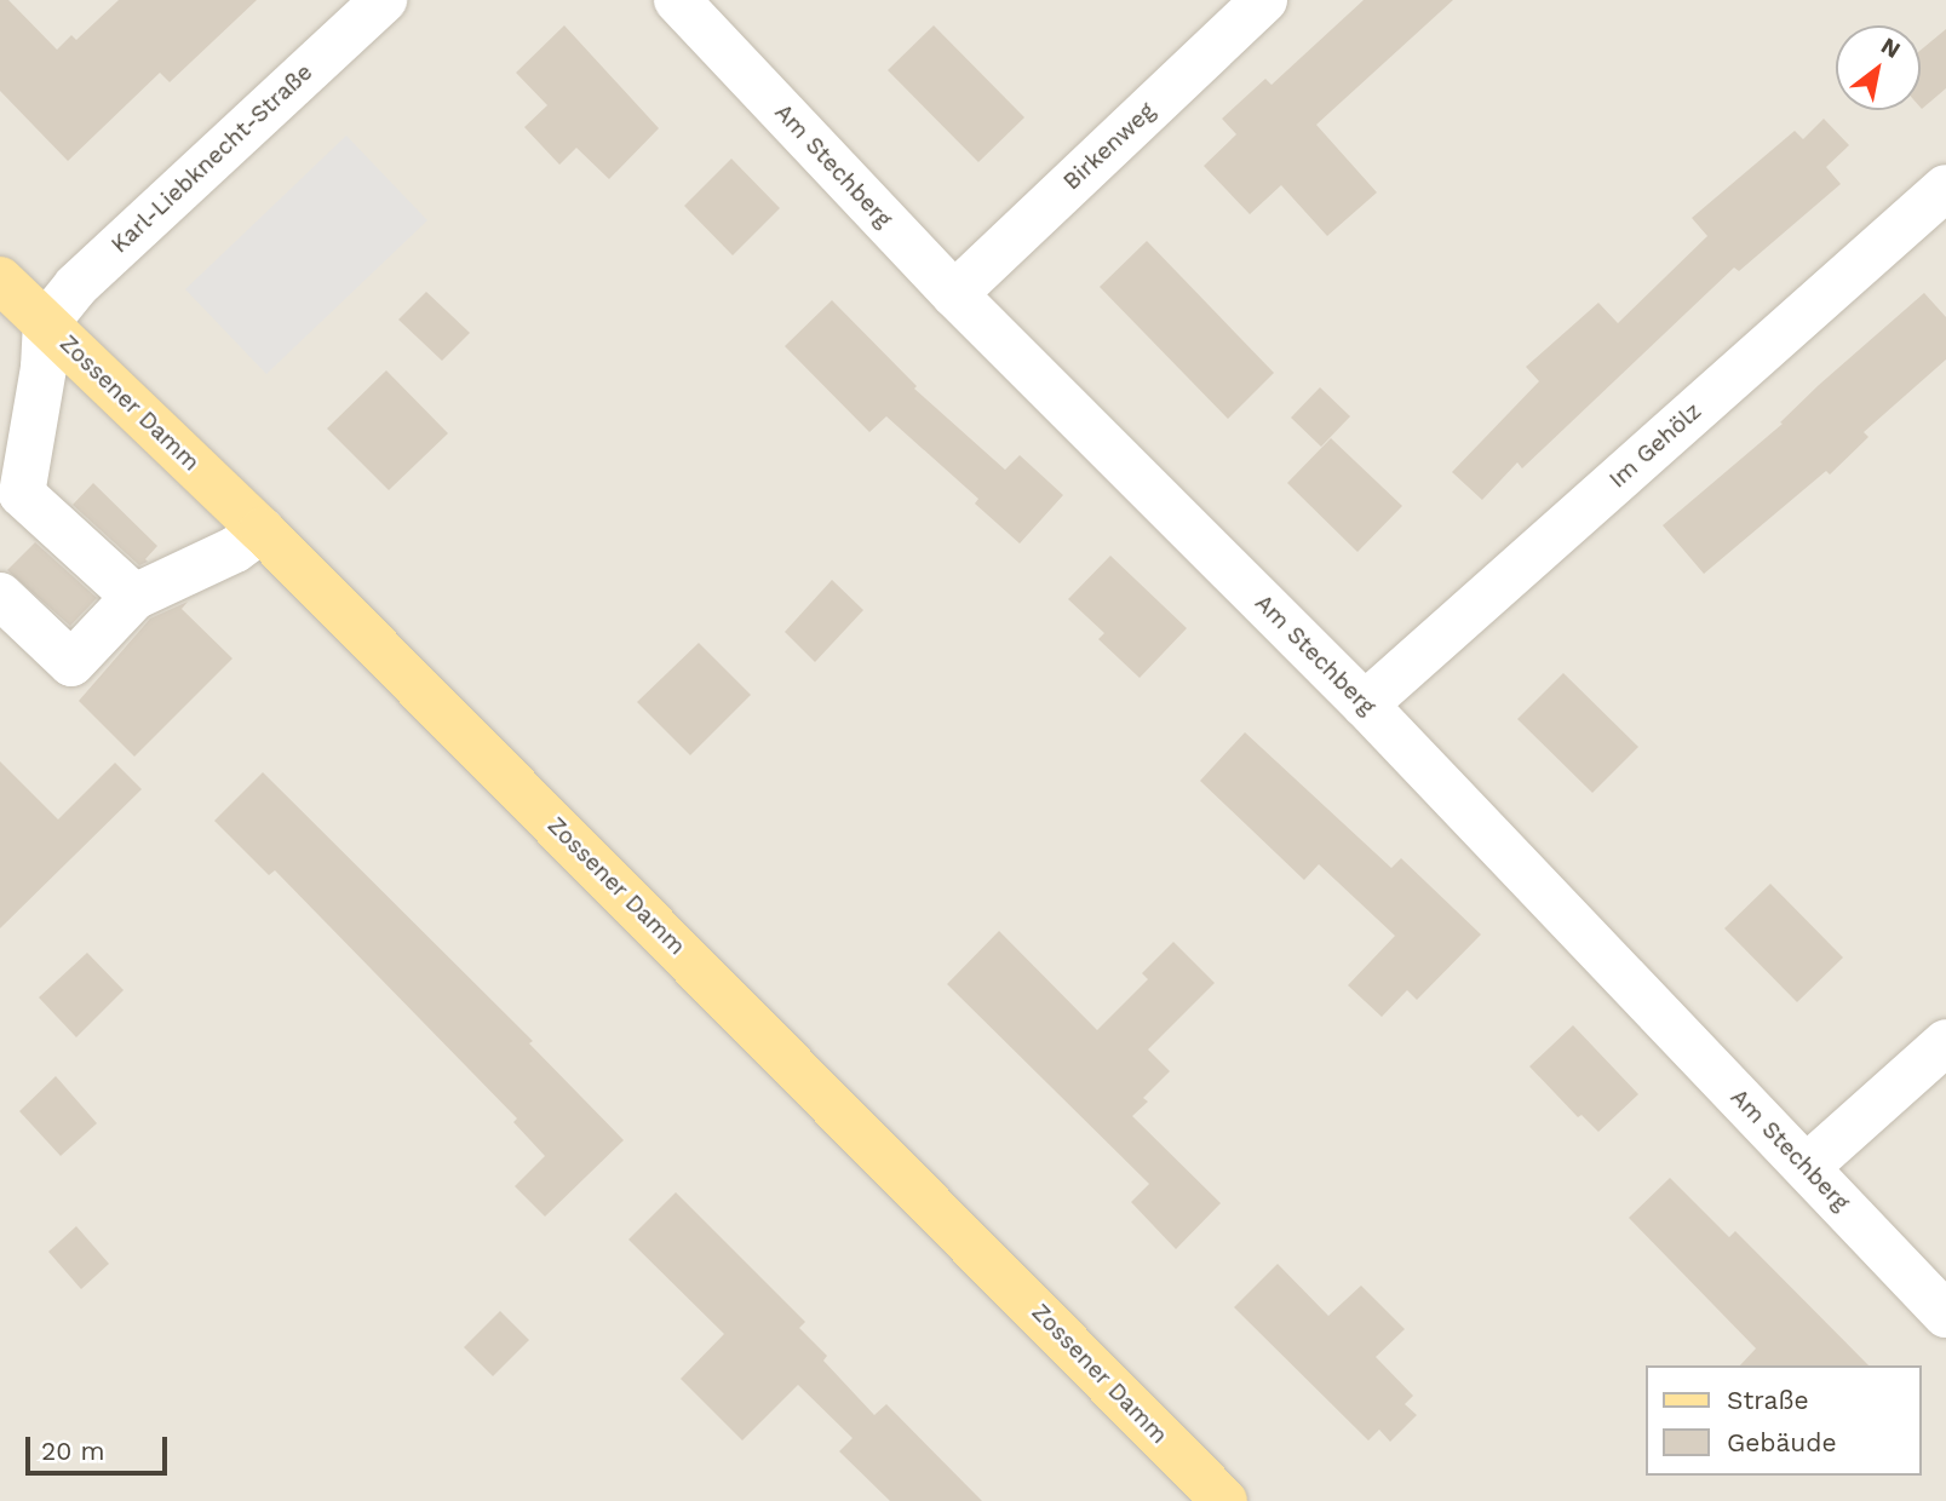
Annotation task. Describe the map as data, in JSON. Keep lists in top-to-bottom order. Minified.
{"streets":{"main road":["Zossener Damm"],"street":["Birkenweg","Karl-Liebknecht-Straße","Am Stechberg","Im Gehölz"]},"crossings":[["Birkenweg","Am Stechberg"],["Karl-Liebknecht-Straße","Zossener Damm"],["Am Stechberg","Im Gehölz"]],"legend":["Straße","Gebäude"],"scale_bar":"20 m","north":"top right"}
